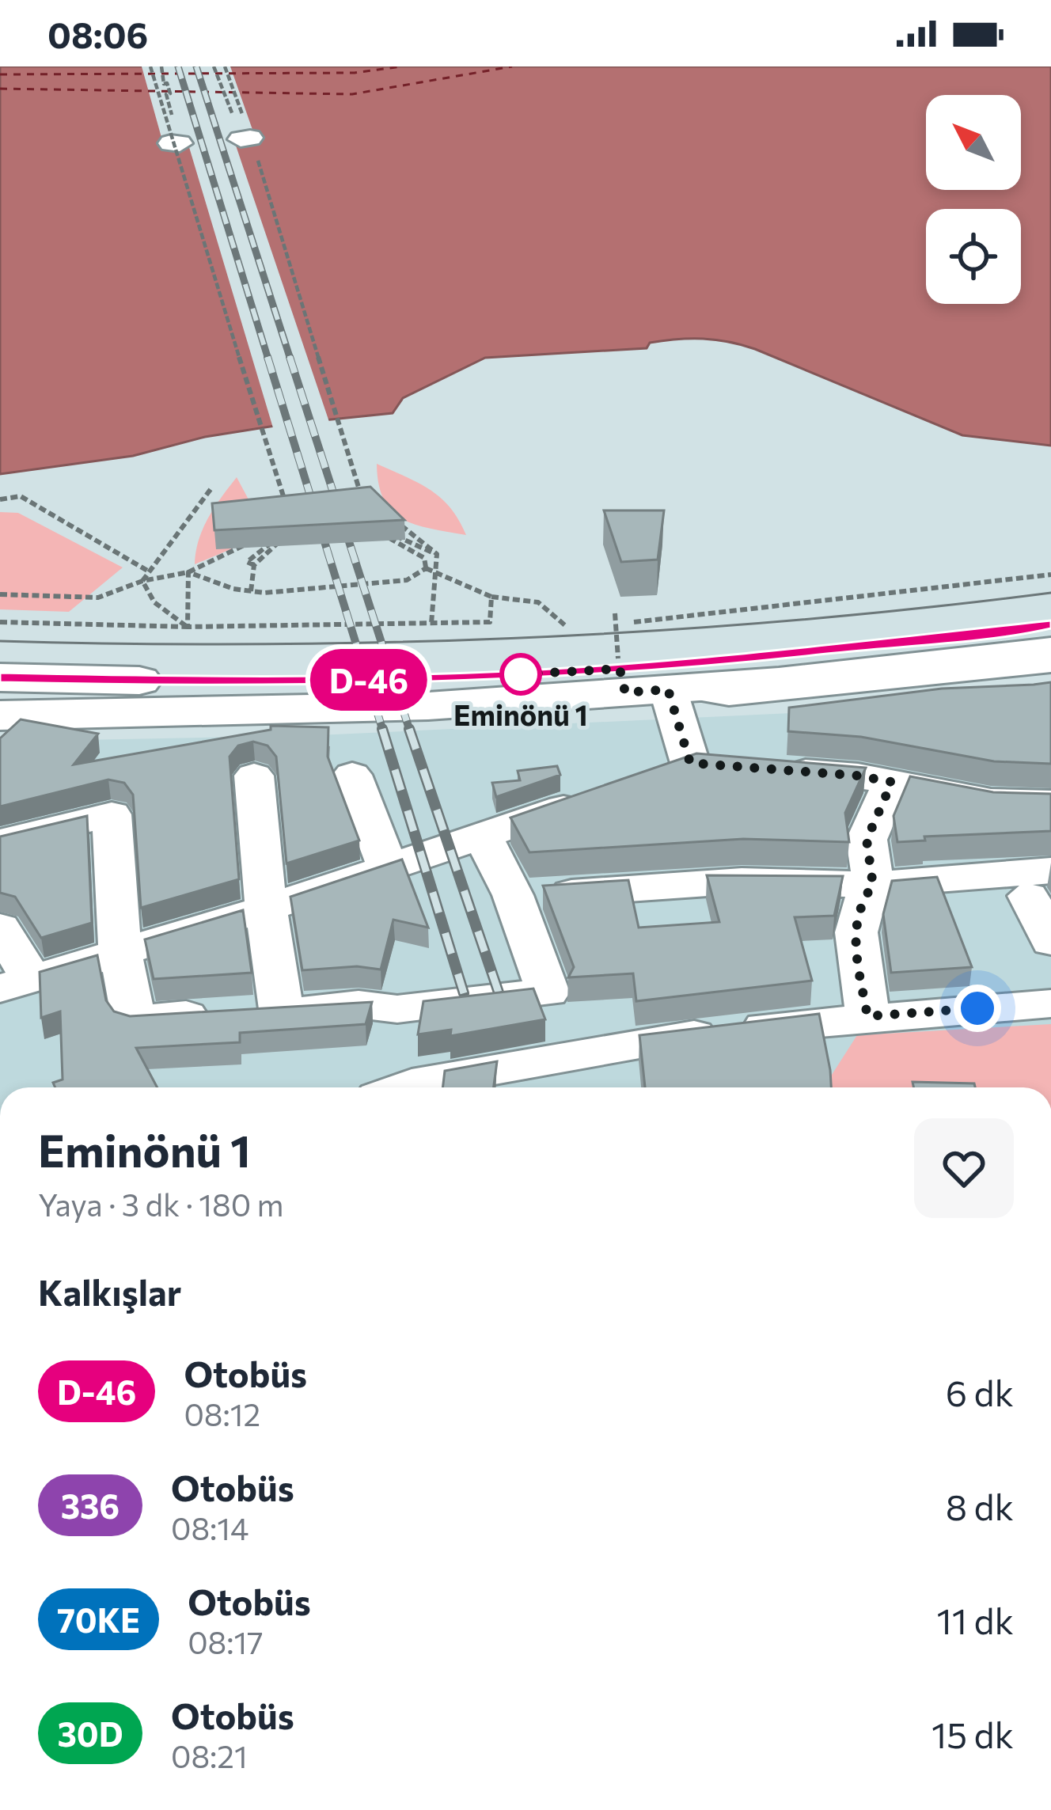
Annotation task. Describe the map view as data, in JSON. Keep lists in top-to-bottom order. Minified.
{"places":["Eminönü 1"],"lines":["bus line D-46"],"north":"top left","page":{"status":"08:06","on_map":"D-46","heading":[["Eminönü 1","Yaya · 3 dk · 180 m"],"Kalkışlar"],"list":[{"mark":"D-46","name":"Otobüs","note":"08:12","value":"6 dk"},{"mark":"336","name":"Otobüs","note":"08:14","value":"8 dk"},{"mark":"70KE","name":"Otobüs","note":"08:17","value":"11 dk"},{"mark":"30D","name":"Otobüs","note":"08:21","value":"15 dk"}]}}
